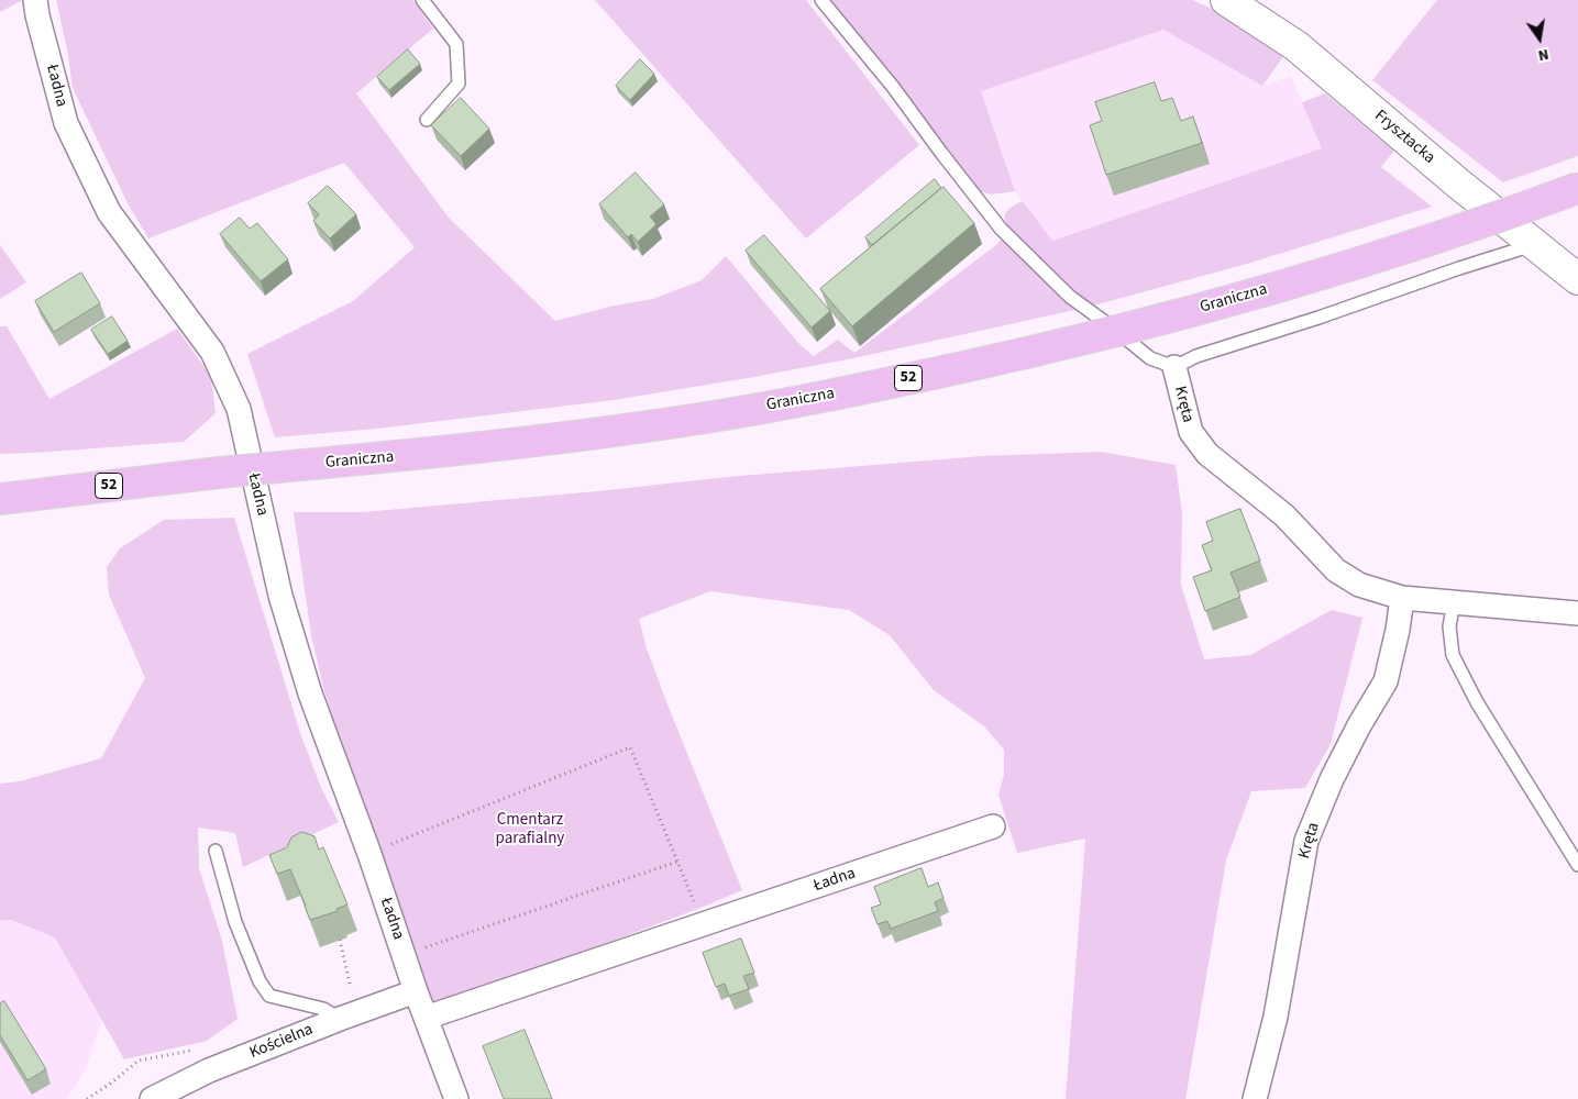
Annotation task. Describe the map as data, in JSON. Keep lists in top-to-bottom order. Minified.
{"streets":{"highway":["Graniczna","52"],"street":["Ładna","Frysztacka","Kręta","Kościelna"]},"crossings":[["Ładna","Kościelna"]],"parks":["Cmentarz parafialny"],"north":"bottom"}
